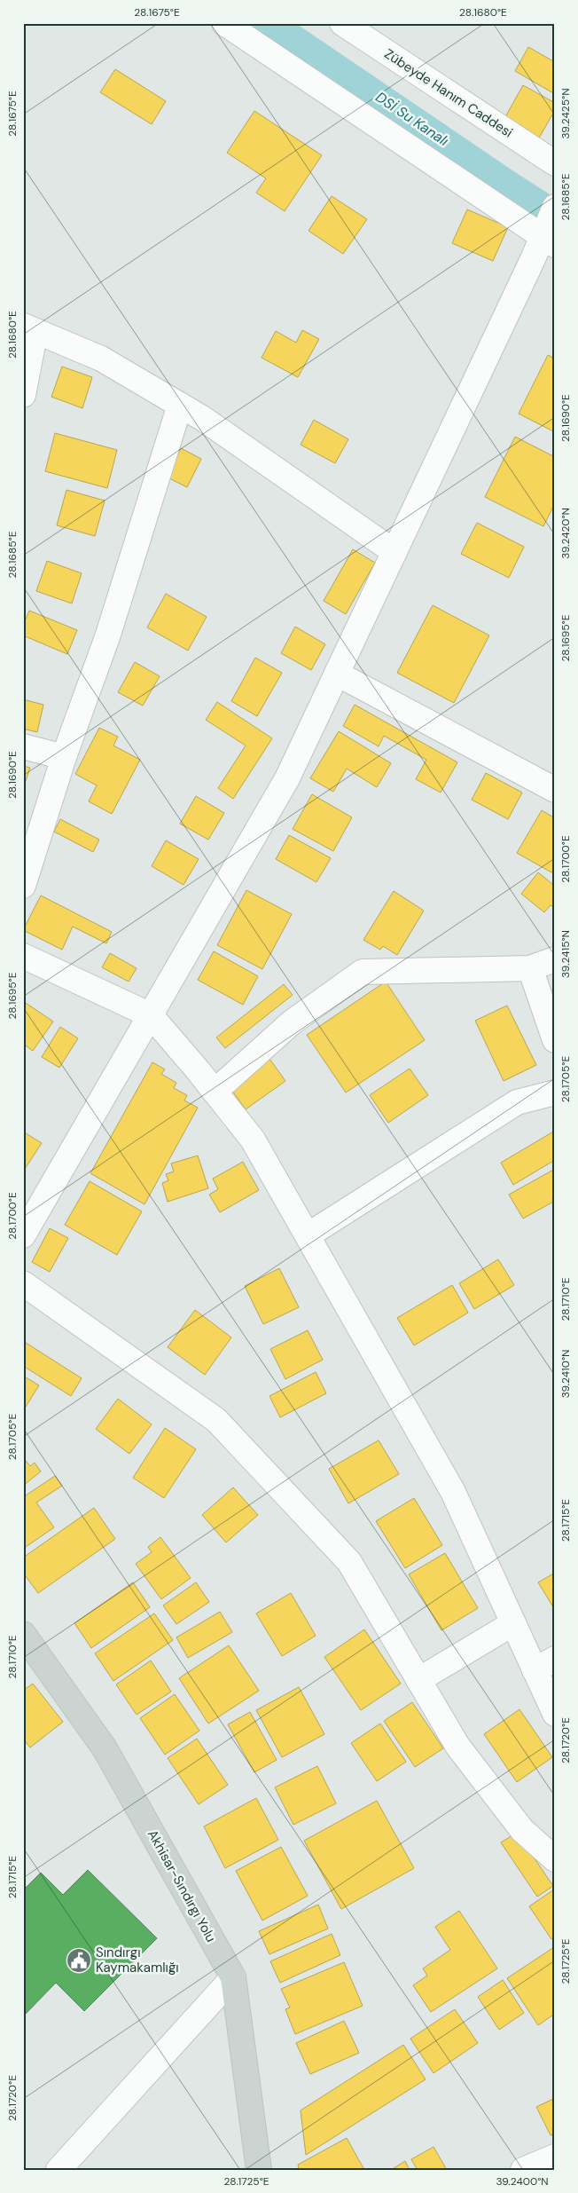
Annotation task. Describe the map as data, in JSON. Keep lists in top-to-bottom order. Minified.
{"streets":{"main road":["Akhisar-Sındırgı Yolu"],"street":["Zübeyde Hanım Caddesi"]},"water":["DSİ Su Kanalı"],"places":{"public building":["Sındırgı Kaymakamlığı"]},"coordinates":["28.1675°E","28.1680°E","39.2425°N","28.1685°E","28.1690°E","39.2420°N","28.1695°E","28.1700°E","39.2415°N","28.1705°E","28.1710°E","39.2410°N","28.1715°E","28.1720°E","28.1725°E","39.2400°N"]}
